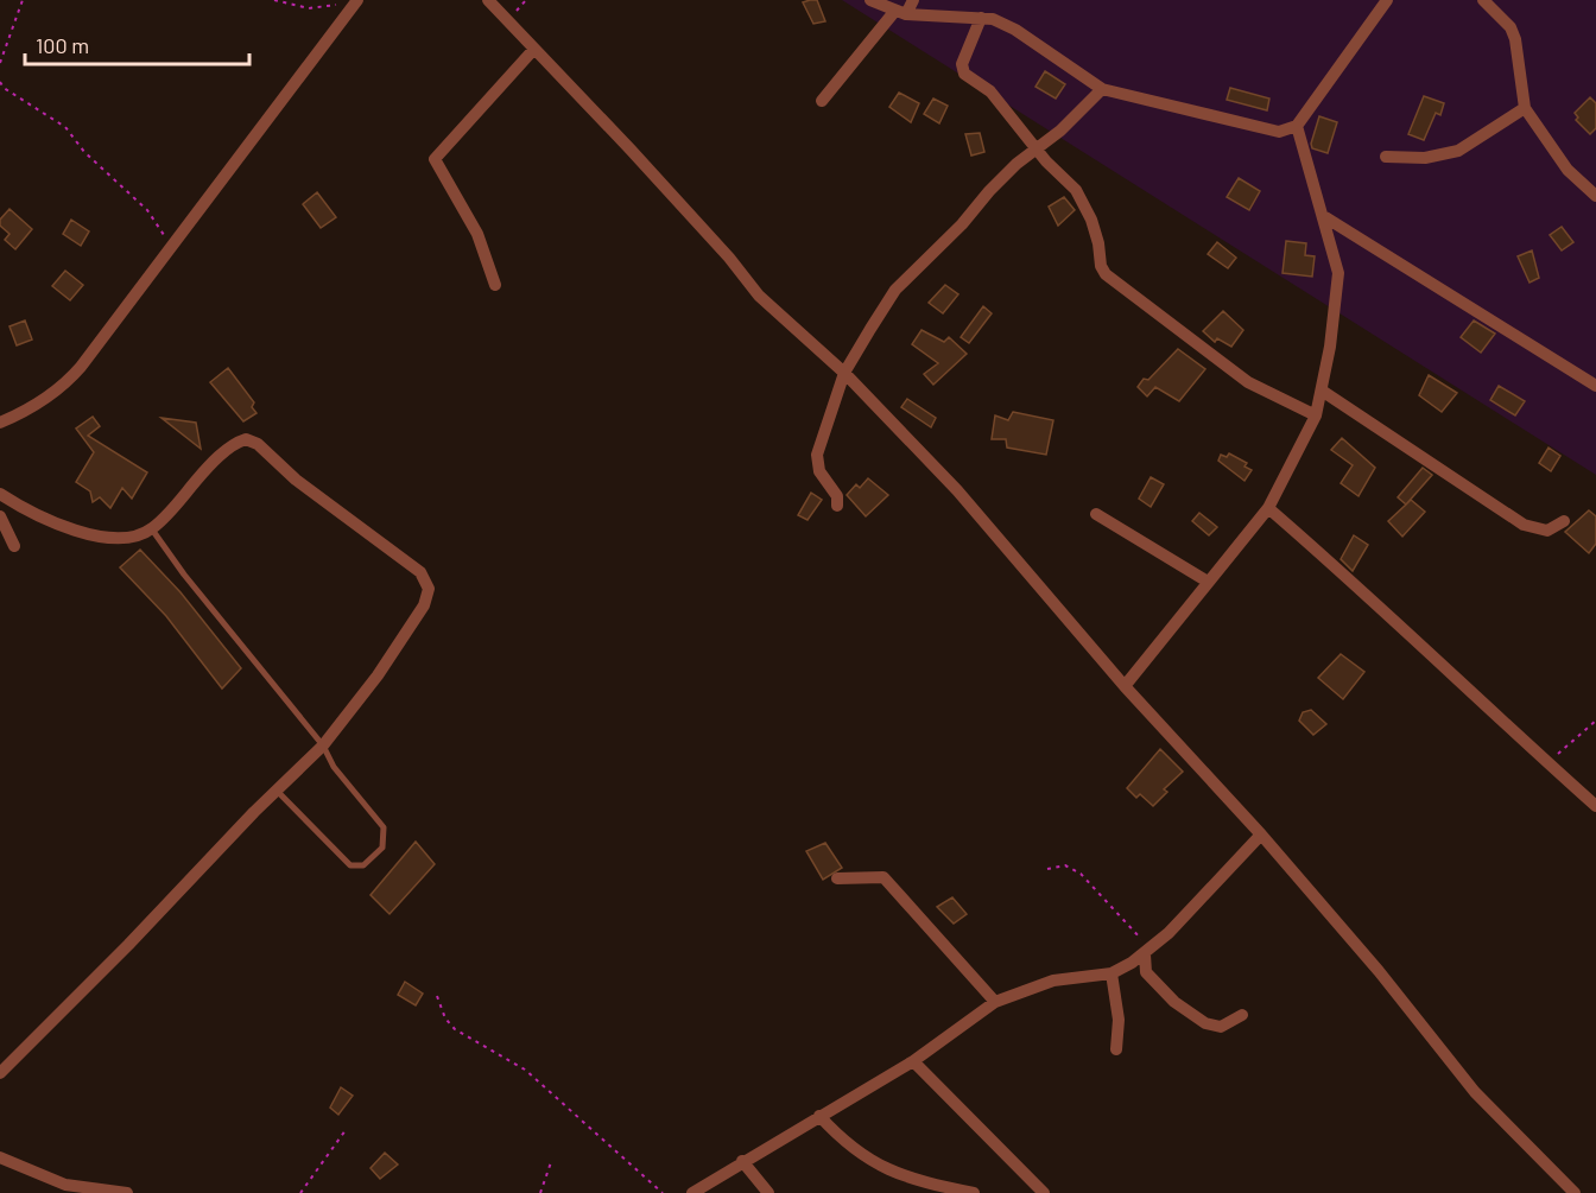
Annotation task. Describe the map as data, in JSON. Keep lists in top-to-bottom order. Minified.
{"scale_bar":"100 m"}
